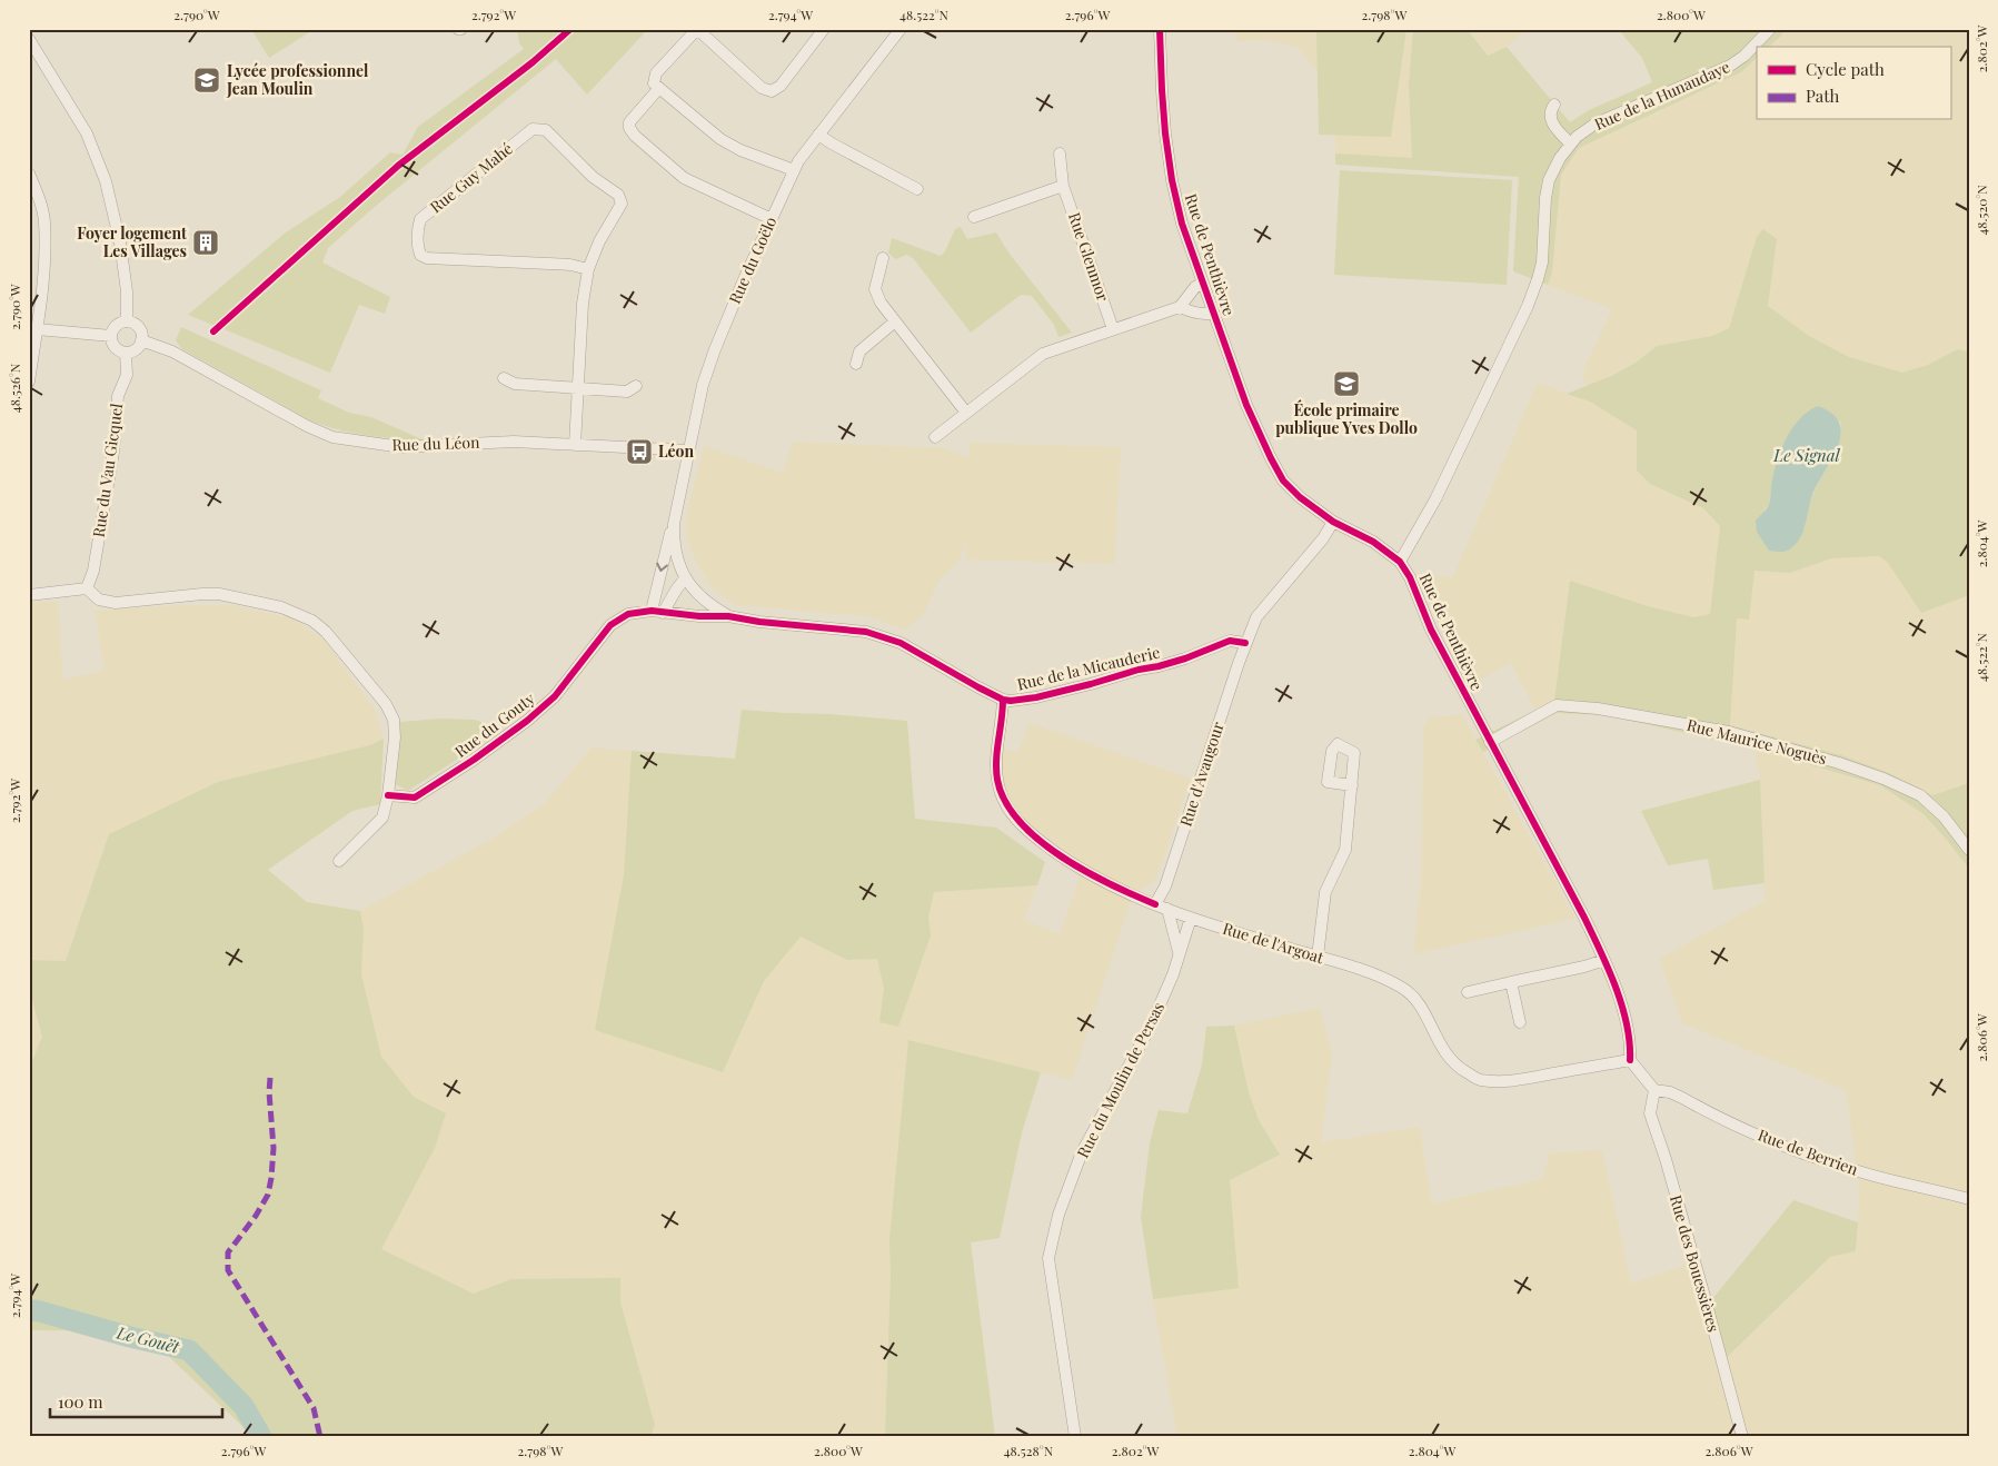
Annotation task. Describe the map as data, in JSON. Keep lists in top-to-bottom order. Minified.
{"streets":{"street":["Rue de la Hunaudaye","Rue Guy Mahé","Rue de Penthièvre","Rue Glenmor","Rue du Goëlo","Rue du Léon","Rue du Vau Gicquel","Rue de la Micauderie","Rue du Gouty","Rue Maurice Noguès","Rue d'Avaugour","Rue de l'Argoat","Rue du Moulin de Persas","Rue de Berrien","Rue des Bouessières"]},"crossings":[["Rue de la Hunaudaye","Rue de Penthièvre"],["Rue Guy Mahé","Rue du Léon"],["Rue de Penthièvre","Rue Maurice Noguès"],["Rue de Penthièvre","Rue de l'Argoat"],["Rue du Goëlo","Rue du Léon"],["Rue du Goëlo","Rue de la Micauderie"],["Rue du Goëlo","Rue du Gouty"],["Rue du Léon","Rue du Vau Gicquel"],["Rue de la Micauderie","Rue du Gouty"],["Rue de la Micauderie","Rue d'Avaugour"],["Rue de la Micauderie","Rue de l'Argoat"],["Rue d'Avaugour","Rue de l'Argoat"],["Rue de l'Argoat","Rue du Moulin de Persas"],["Rue de Berrien","Rue des Bouessières"]],"water":["Le Signal","Le Gouët"],"places":{"school or university":["Lycée professionnel Jean Moulin","École primaire publique Yves Dollo"],"building":["Foyer logement Les Villages"],"bus stop":["Léon"]},"legend":["Cycle path","Path"],"scale_bar":"100 m","coordinates":["2.790°W","2.792°W","2.794°W","48.522°N","2.796°W","2.798°W","2.800°W","2.802°W","48.520°N","48.526°N","2.804°W","2.806°W","48.528°N"]}
